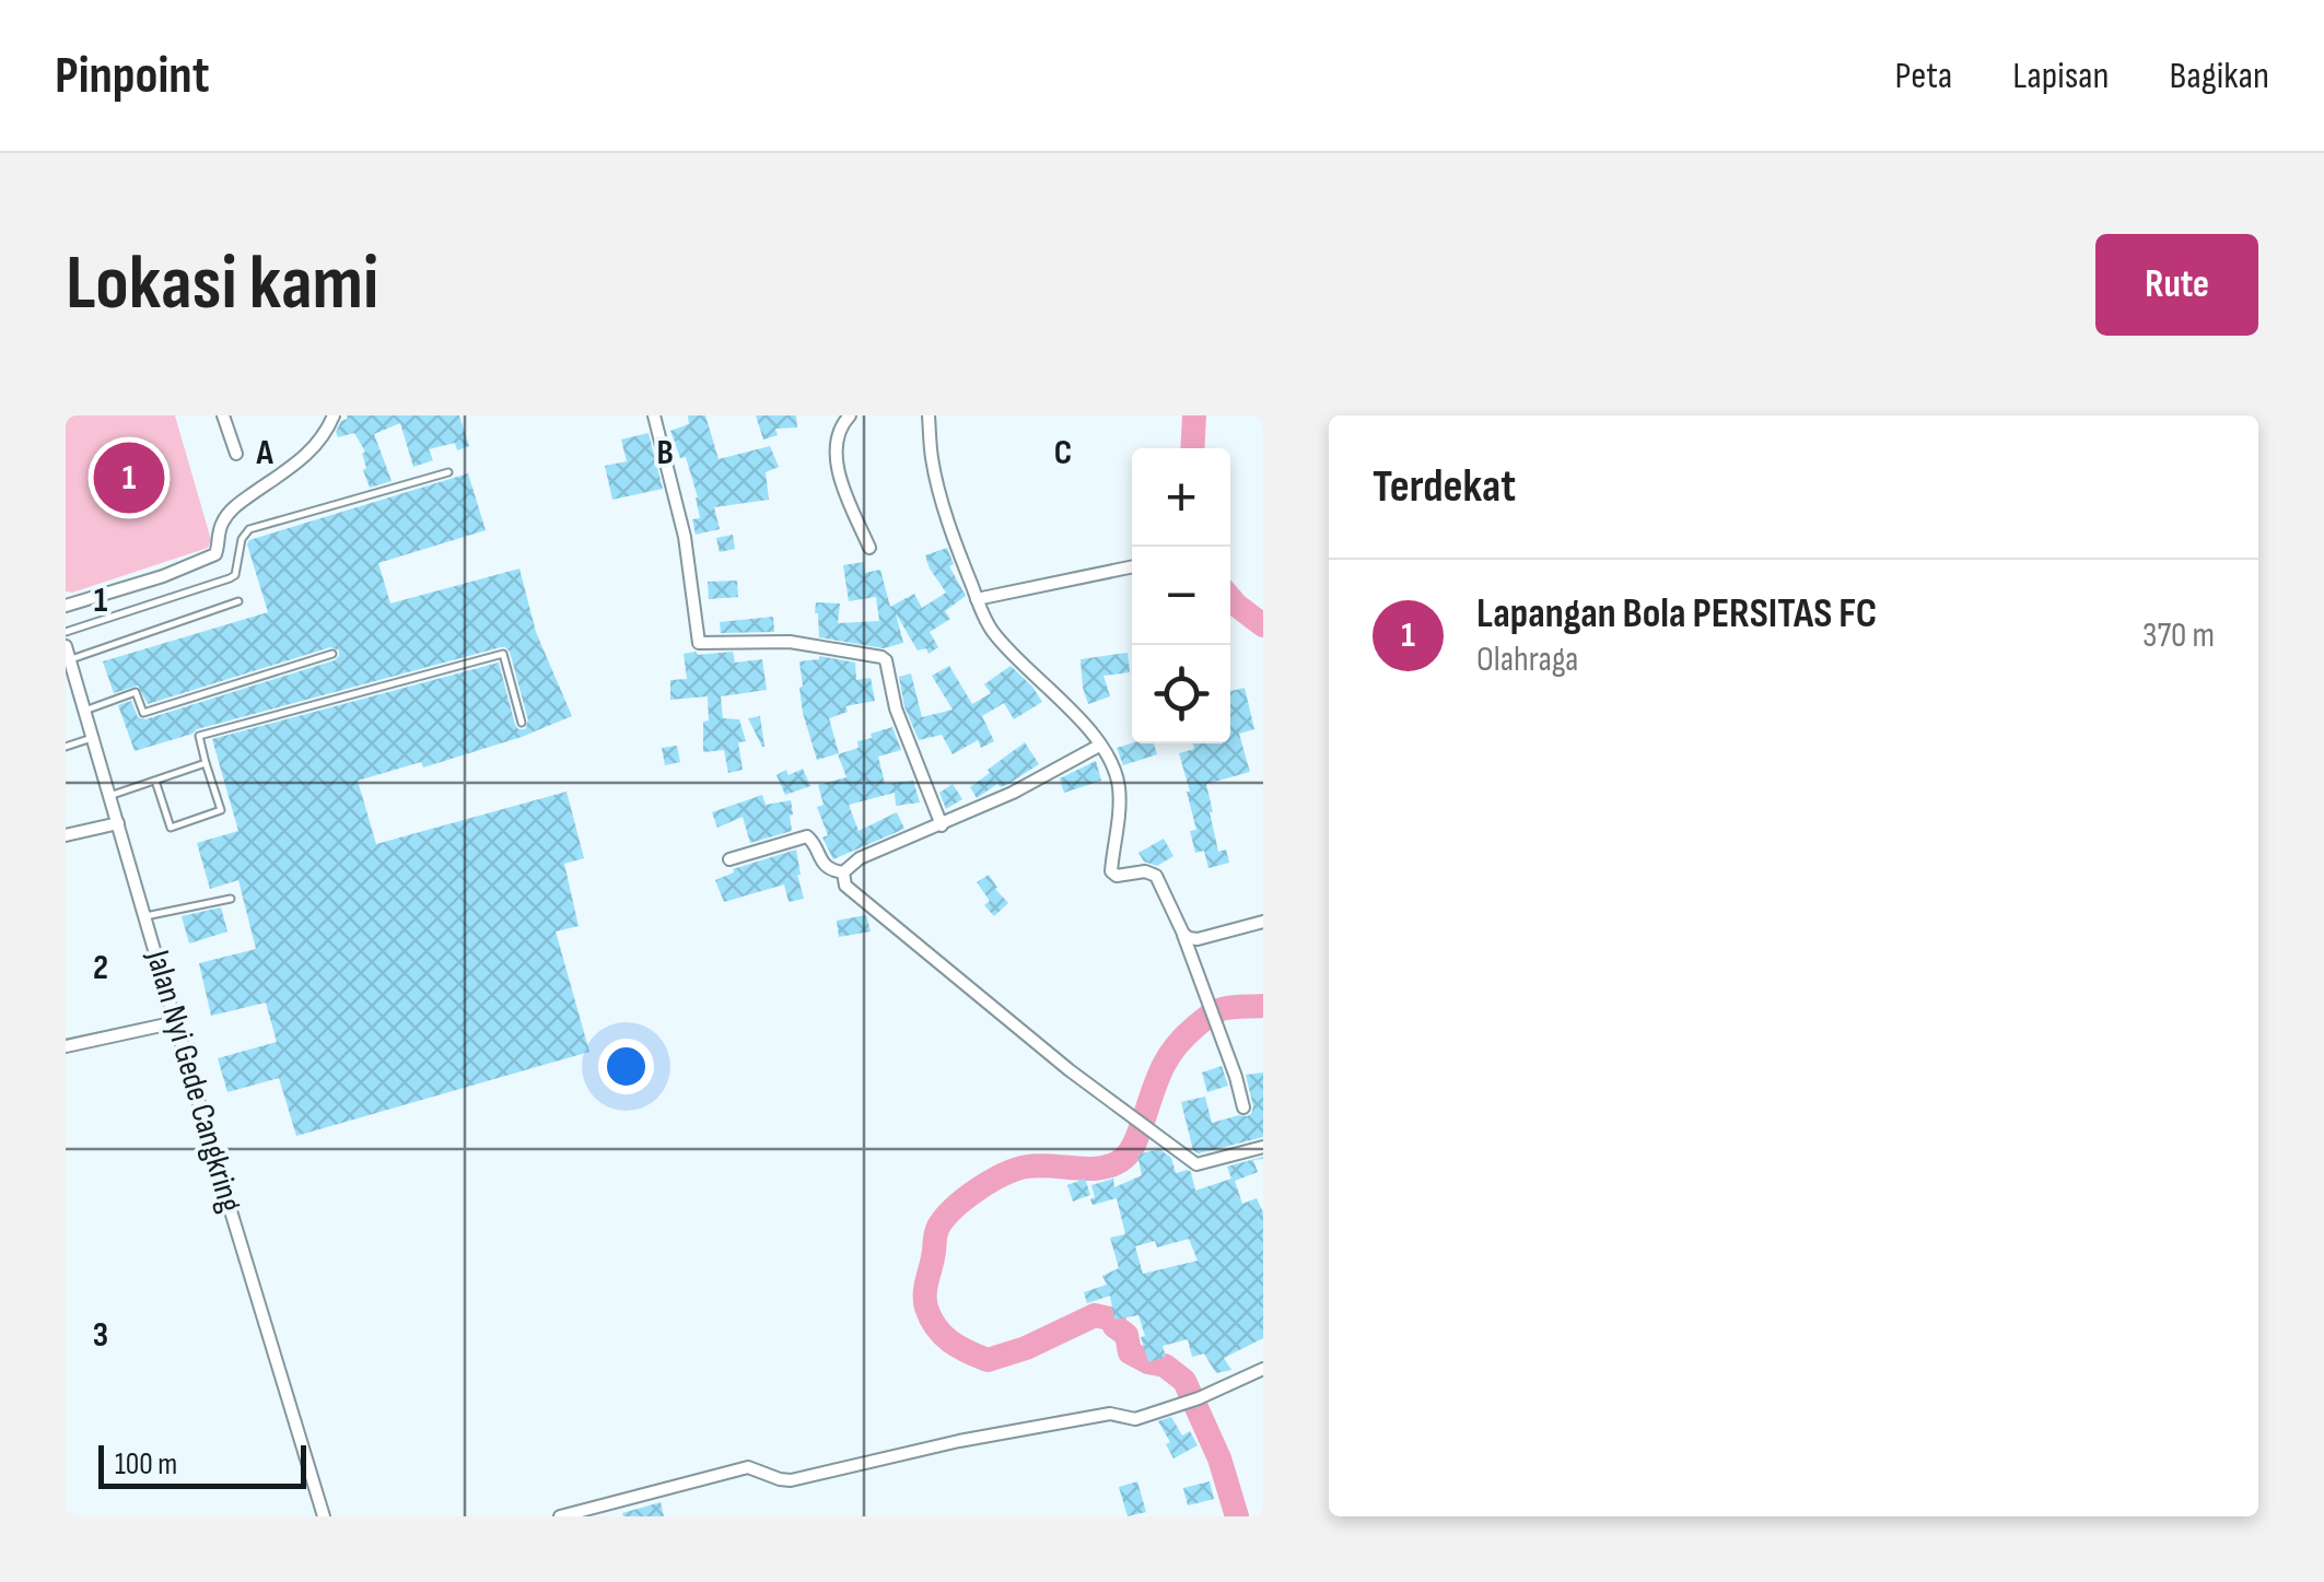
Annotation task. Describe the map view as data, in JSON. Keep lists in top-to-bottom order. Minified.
{"streets":{"street":["Jalan Nyi Gede Cangkring"]},"scale_bar":"100 m","page":{"header":"Pinpoint","nav":["Peta","Lapisan","Bagikan"],"buttons":"Rute","title":"Lokasi kami","heading":"Terdekat","pins":"1","map_buttons":["+","−"],"list":[{"mark":"1","name":"Lapangan Bola PERSITAS FC","note":"Olahraga","value":"370 m"}],"scale":"100 m"},"grid":{"columns":["A","B","C"],"rows":["1","2","3"]}}
